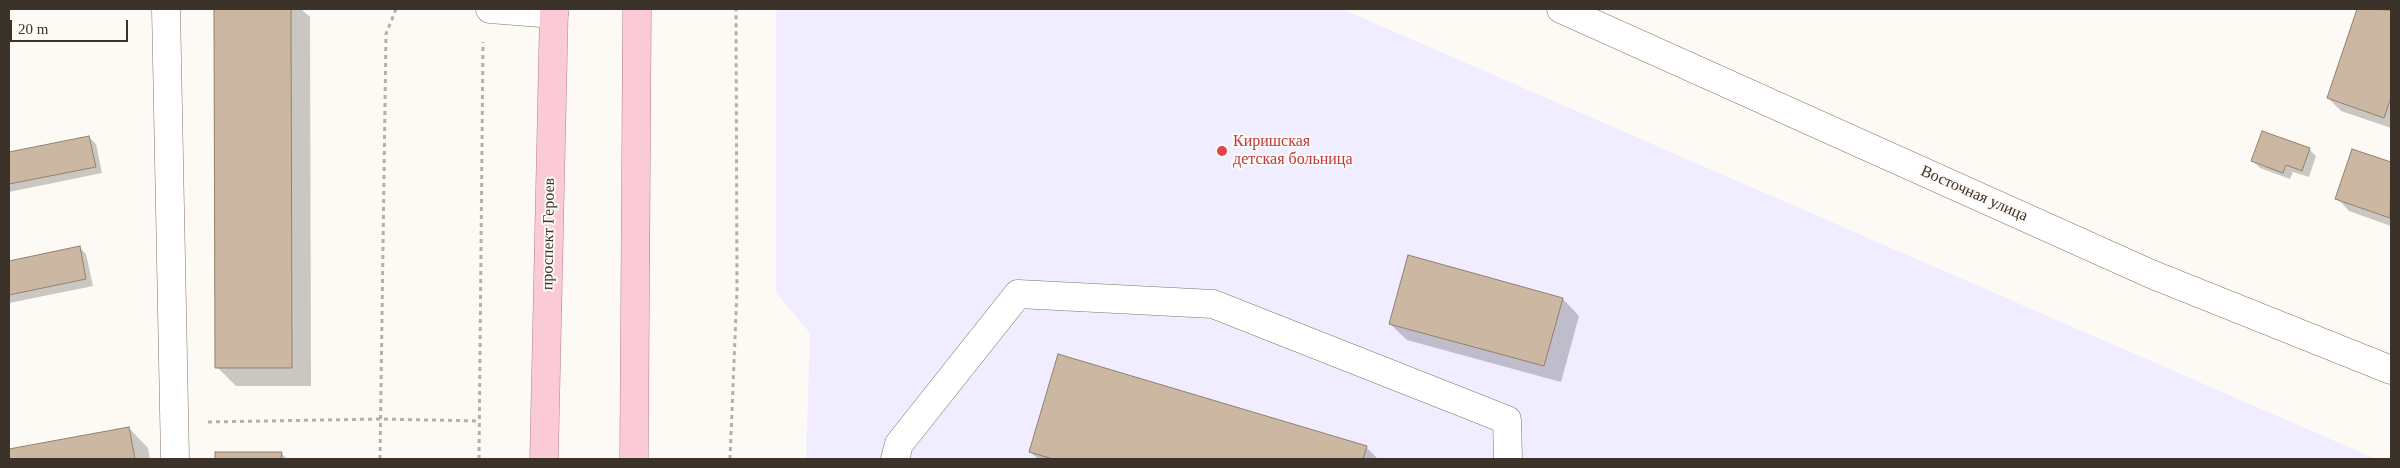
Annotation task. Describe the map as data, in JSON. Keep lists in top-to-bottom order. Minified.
{"streets":{"main road":["проспект Героев"],"street":["Восточная улица"]},"places":["Киришская детская больница"],"scale_bar":"20 m"}
